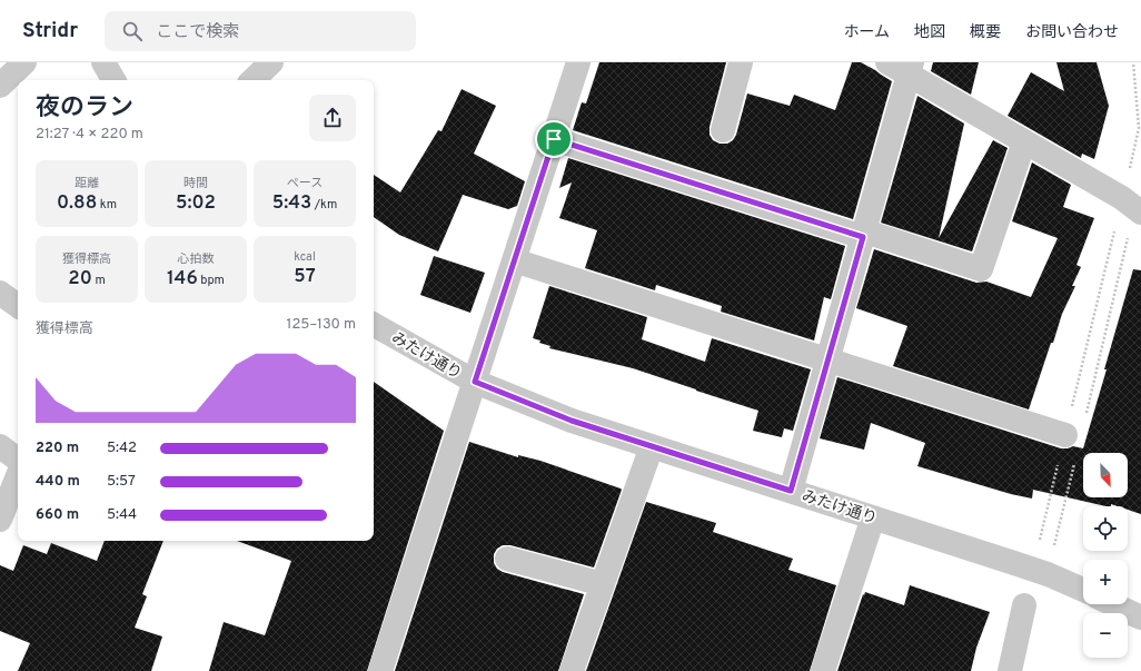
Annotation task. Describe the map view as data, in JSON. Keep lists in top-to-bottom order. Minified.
{"streets":{"street":["みたけ通り"]},"north":"bottom right","page":{"header":"Stridr","search":"ここで検索","nav":["ホーム","地図","概要","お問い合わせ"],"heading":["夜のラン","21:27 · 4 × 220 m"],"stats":[["距離","0.88 km"],["時間","5:02"],["ペース","5:43 /km"],["獲得標高","20 m"],["心拍数","146 bpm"],["kcal","57"]],"chart":["獲得標高","125–130 m"],"list":[{"name":"220 m","note":"5:42"},{"name":"440 m","note":"5:57"},{"name":"660 m","note":"5:44"}],"map_buttons":["+","−"]}}
